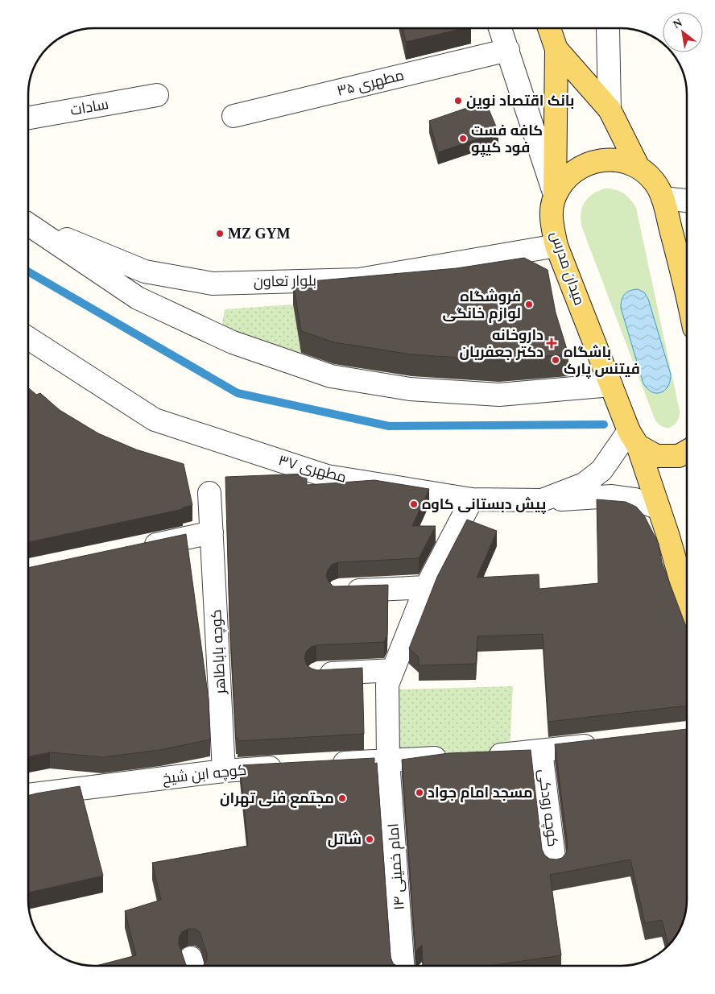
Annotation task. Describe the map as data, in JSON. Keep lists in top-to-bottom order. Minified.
{"streets":{"main road":["میدان مدرس"],"street":["مطهری ۳۵","سادات","بلوار تعاون","مطهری ۳۷","کوچه باباطاهر","کوچه ابن شیخ","کوچه رودکی","امام خمینی ۱۴"]},"crossings":[["میدان مدرس","بلوار تعاون"],["میدان مدرس","مطهری ۳۷"],["مطهری ۳۷","امام خمینی ۱۴"],["کوچه باباطاهر","کوچه ابن شیخ"]],"places":{"other":["بانک اقتصاد نوین","کافه فست فود کیپو","MZ GYM","فروشگاه لوازم خانگی","باشگاه فیتنس پارک","پیش دبستانی کاوه","مسجد امام جواد","مجتمع فنی تهران","شاتل"],"health":["داروخانه دکتر جعفریان"]},"north":"top left"}
